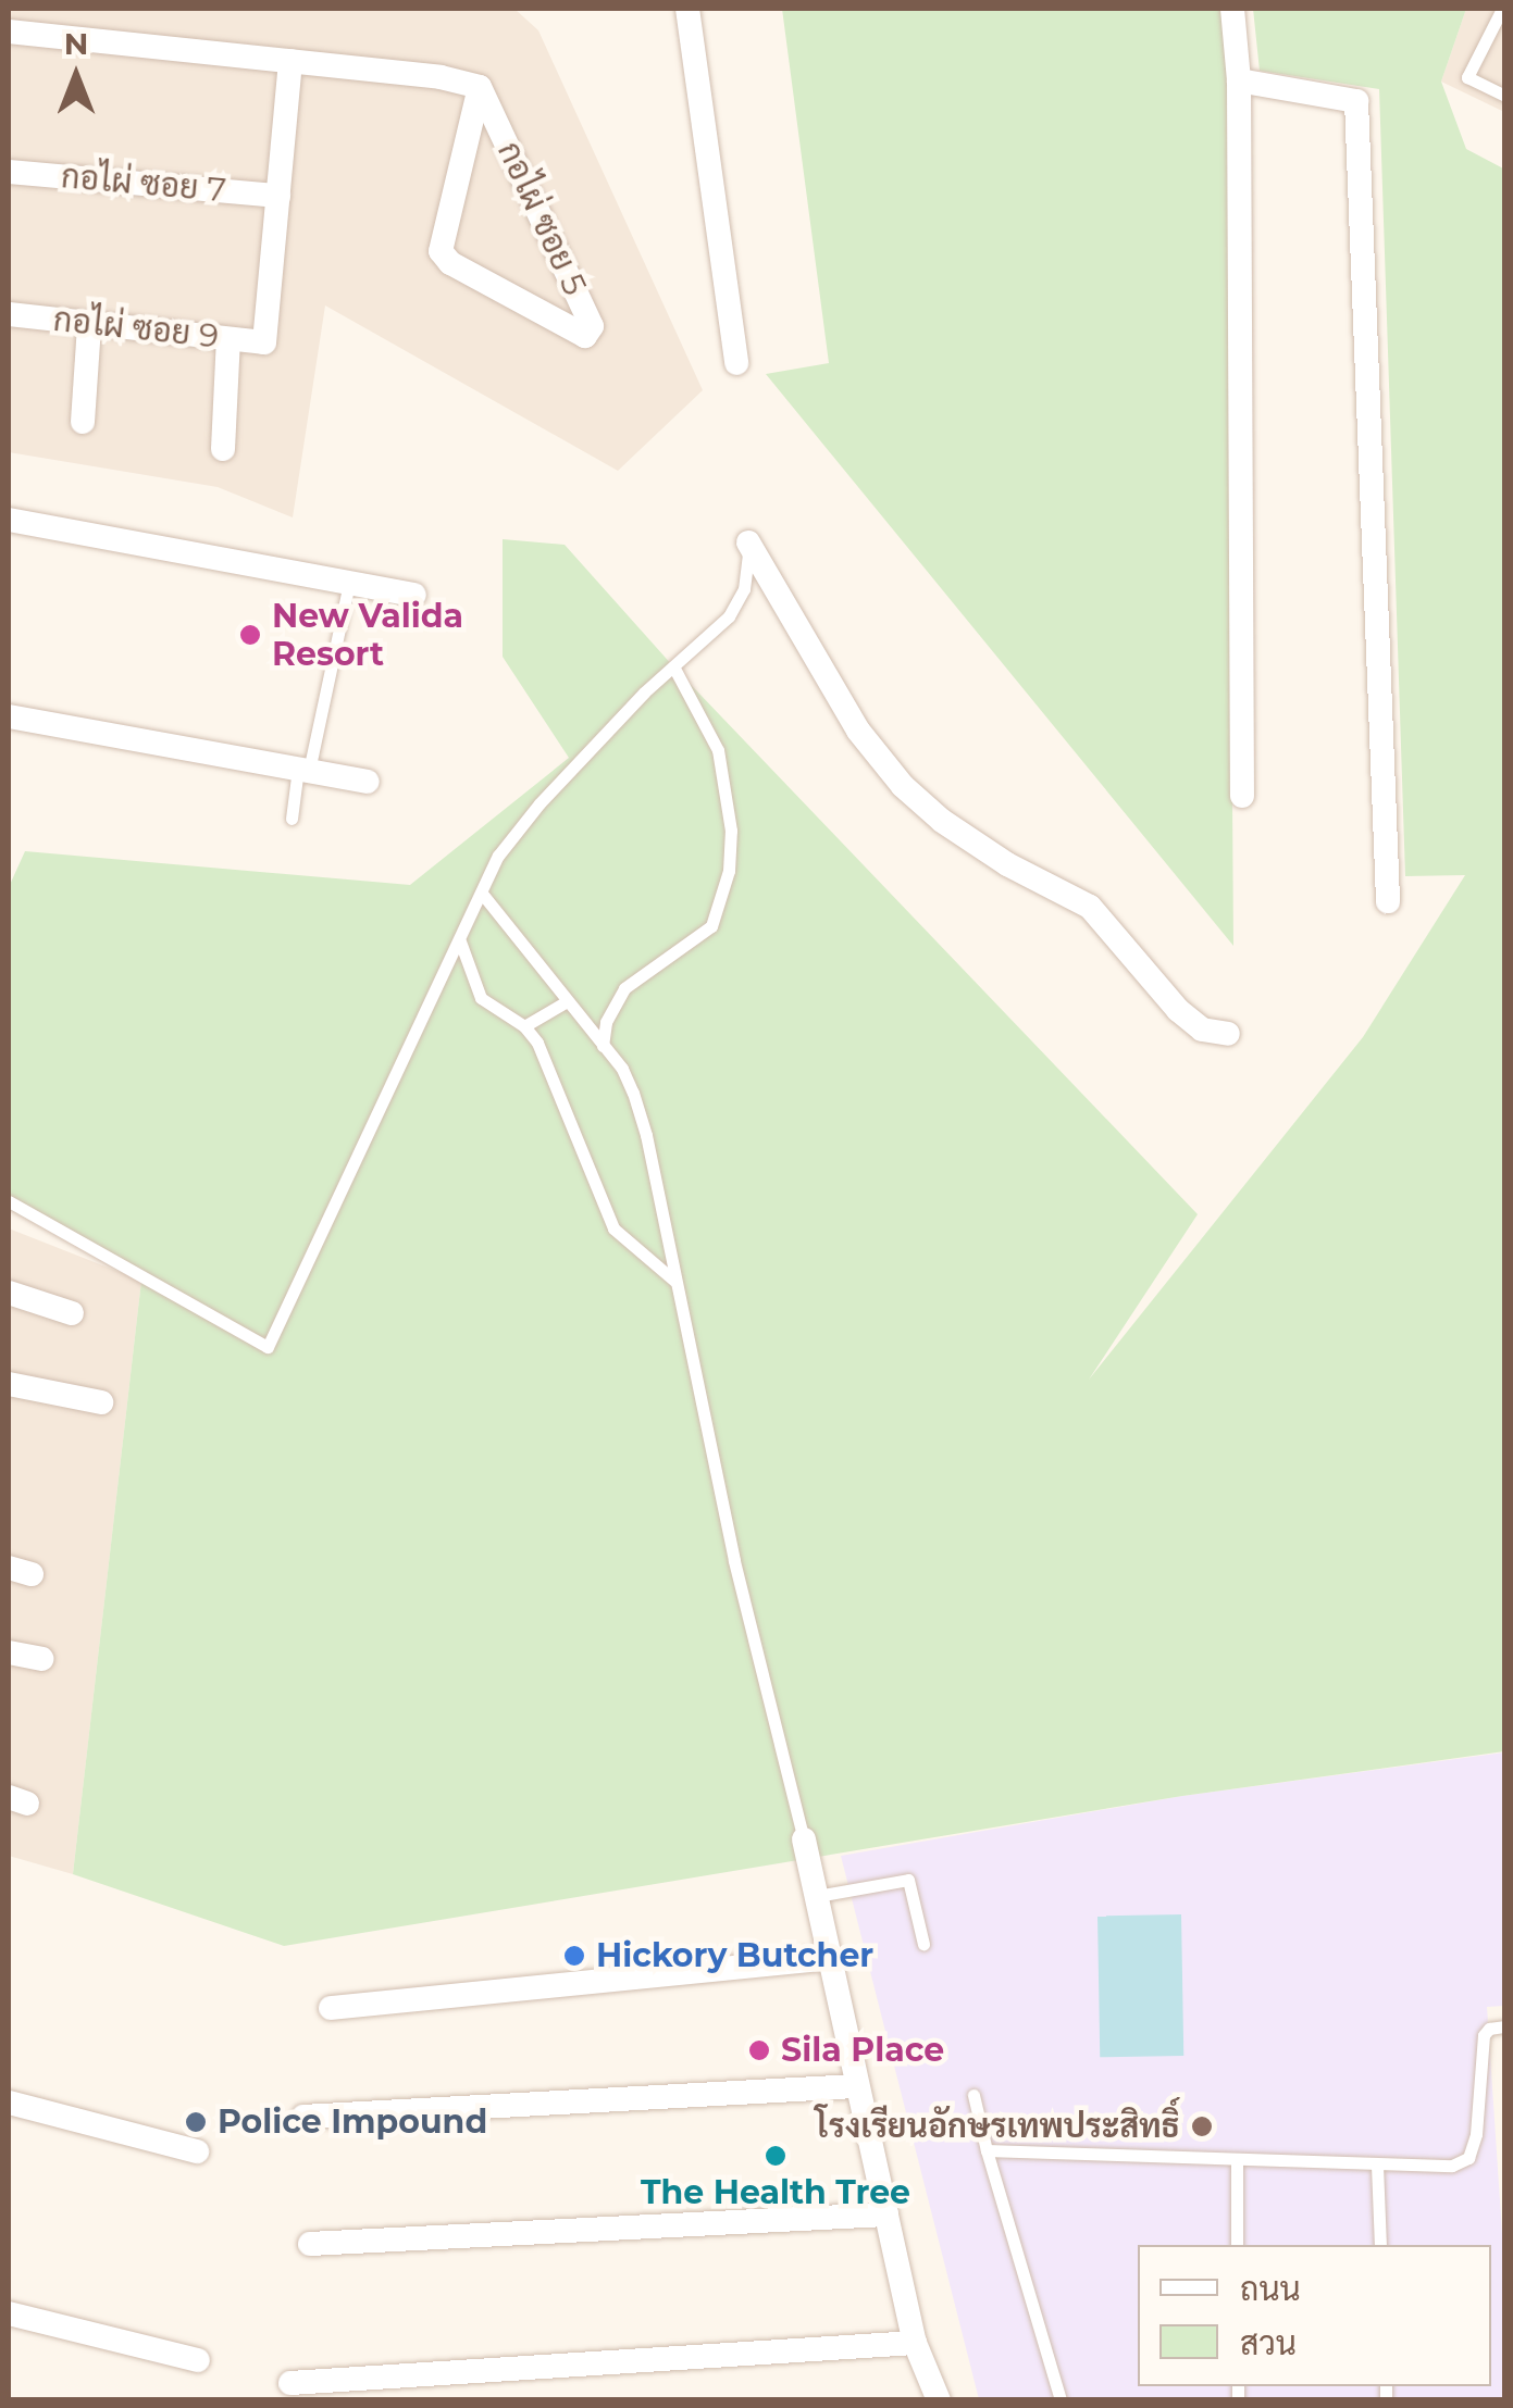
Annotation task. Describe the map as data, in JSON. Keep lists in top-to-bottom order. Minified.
{"streets":{"street":["กอไผ่ ซอย 7","กอไผ่ ซอย 5","กอไผ่ ซอย 9"]},"crossings":[["กอไผ่ ซอย 7","กอไผ่ ซอย 9"]],"places":["New Valida Resort","Hickory Butcher","Sila Place","Police Impound","โรงเรียนอักษรเทพประสิทธิ์","The Health Tree"],"legend":["ถนน","สวน"],"north":"top"}
